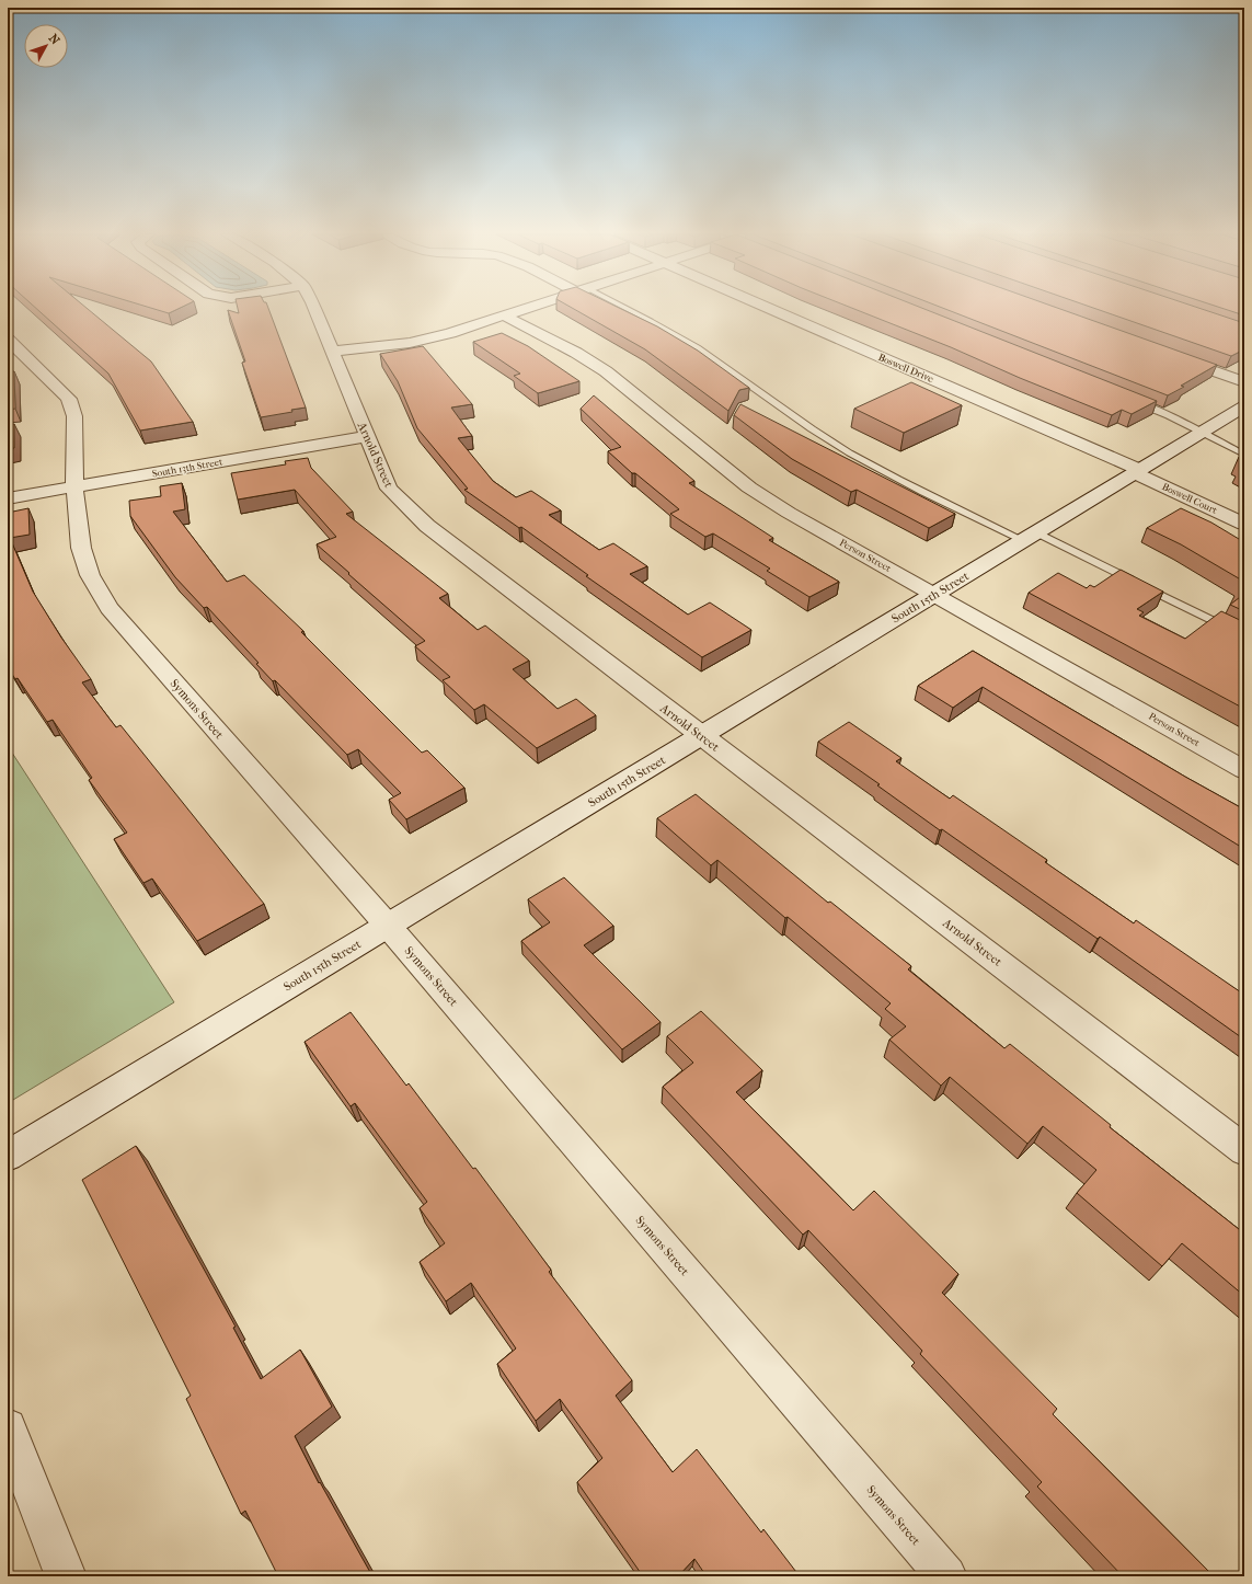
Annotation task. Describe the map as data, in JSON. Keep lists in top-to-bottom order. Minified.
{"streets":{"street":["Boswell Drive","Arnold Street","South 13th Street","Boswell Court","Person Street","South 15th Street","Symons Street"]},"crossings":[["Boswell Drive","Boswell Court"],["Boswell Drive","South 15th Street"],["Arnold Street","South 13th Street"],["Arnold Street","South 15th Street"],["South 13th Street","Symons Street"],["Boswell Court","South 15th Street"],["Person Street","South 15th Street"],["South 15th Street","Symons Street"]],"north":"top right"}
